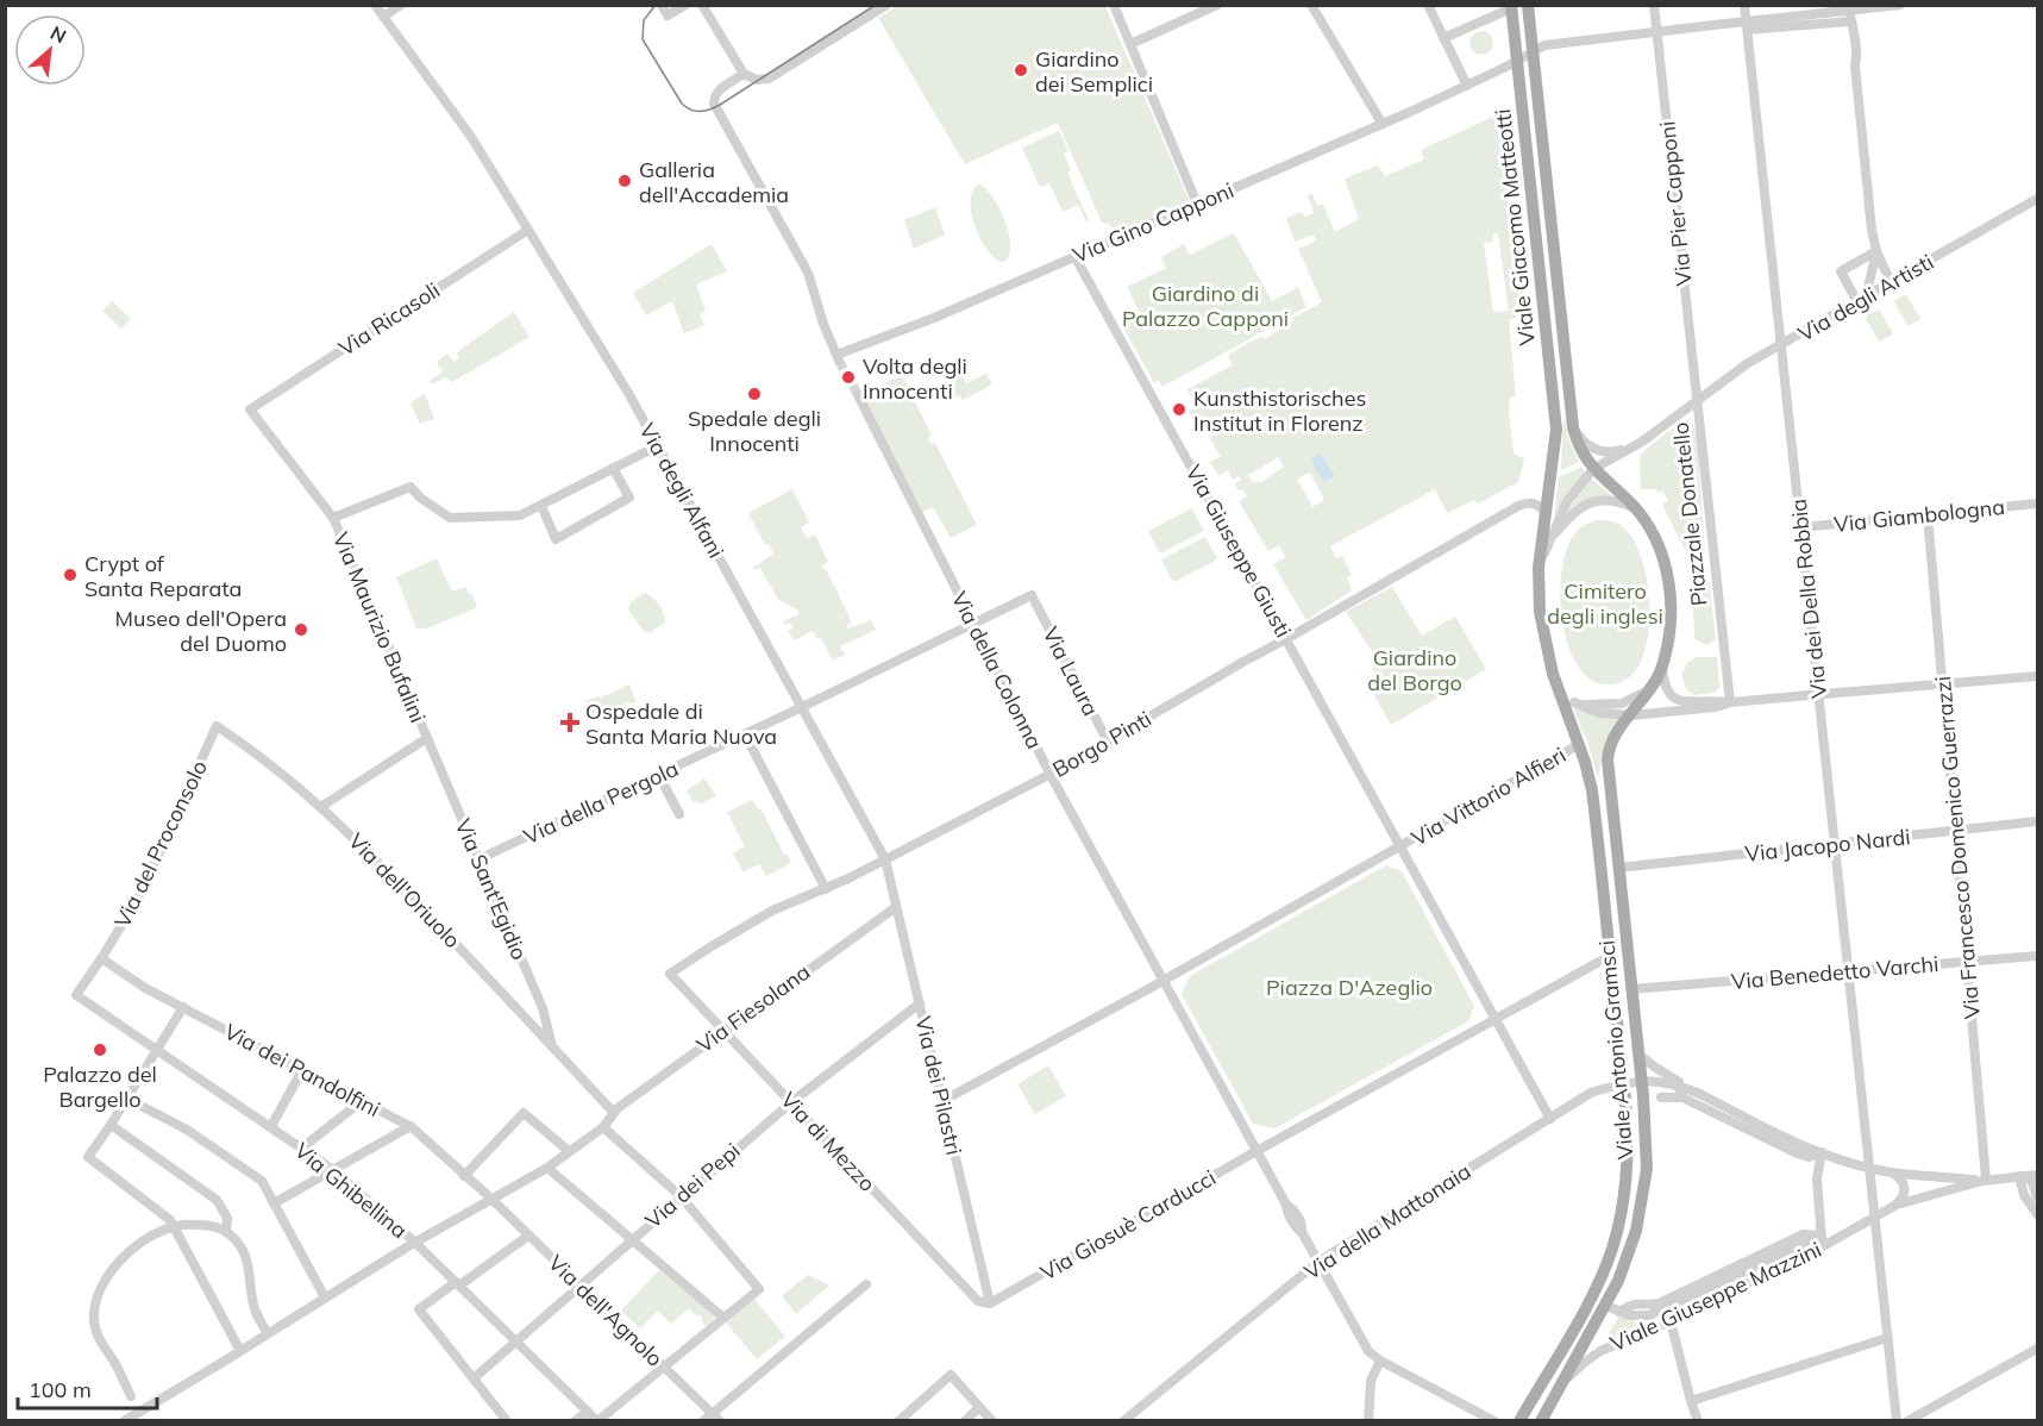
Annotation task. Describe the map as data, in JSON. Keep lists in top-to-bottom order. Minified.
{"streets":{"main road":["Viale Giacomo Matteotti","Piazzale Donatello","Viale Antonio Gramsci"],"street":["Via Pier Capponi","Via Gino Capponi","Via degli Artisti","Via Ricasoli","Via degli Alfani","Via Giambologna","Via Giuseppe Giusti","Via dei Della Robbia","Via Maurizio Bufalini","Via della Colonna","Via Laura","Borgo Pinti","Via Vittorio Alfieri","Via della Pergola","Via del Proconsolo","Via Jacopo Nardi","Via Francesco Domenico Guerrazzi","Via Sant'Egidio","Via dell'Oriuolo","Via Benedetto Varchi","Via Fiesolana","Via dei Pandolfini","Via dei Pilastri","Via di Mezzo","Via dei Pepi","Via Ghibellina","Via della Mattonaia","Via Giosuè Carducci","Viale Giuseppe Mazzini","Via dell'Agnolo"]},"crossings":[["Via Pier Capponi","Via Gino Capponi"],["Via Pier Capponi","Via degli Artisti"],["Via Pier Capponi","Piazzale Donatello"],["Via Gino Capponi","Viale Giacomo Matteotti"],["Via Gino Capponi","Via Giuseppe Giusti"],["Via Gino Capponi","Via dei Della Robbia"],["Viale Giacomo Matteotti","Piazzale Donatello"],["Via degli Artisti","Piazzale Donatello"],["Via degli Artisti","Via dei Della Robbia"],["Via Ricasoli","Via degli Alfani"],["Via Ricasoli","Via Maurizio Bufalini"],["Via degli Alfani","Borgo Pinti"],["Via degli Alfani","Via della Pergola"],["Via degli Alfani","Via dei Pilastri"],["Piazzale Donatello","Borgo Pinti"],["Piazzale Donatello","Via Vittorio Alfieri"],["Piazzale Donatello","Viale Antonio Gramsci"],["Via Giambologna","Via dei Della Robbia"],["Via Giambologna","Via Francesco Domenico Guerrazzi"],["Via Giuseppe Giusti","Borgo Pinti"],["Via Giuseppe Giusti","Via Vittorio Alfieri"],["Via Giuseppe Giusti","Via della Mattonaia"],["Via Giuseppe Giusti","Via Giosuè Carducci"],["Via dei Della Robbia","Via Jacopo Nardi"],["Via dei Della Robbia","Via Benedetto Varchi"],["Via dei Della Robbia","Viale Giuseppe Mazzini"],["Via Maurizio Bufalini","Via Sant'Egidio"],["Via della Colonna","Borgo Pinti"],["Via della Colonna","Via Vittorio Alfieri"],["Via della Colonna","Via della Pergola"],["Via della Colonna","Via della Mattonaia"],["Via della Colonna","Via Giosuè Carducci"],["Via Laura","Borgo Pinti"],["Via Laura","Via della Pergola"],["Borgo Pinti","Via dei Pilastri"],["Borgo Pinti","Via di Mezzo"],["Via Vittorio Alfieri","Viale Antonio Gramsci"],["Via Vittorio Alfieri","Via dei Pilastri"],["Via della Pergola","Via Sant'Egidio"],["Via del Proconsolo","Via dell'Oriuolo"],["Via del Proconsolo","Via dei Pandolfini"],["Via del Proconsolo","Via Ghibellina"],["Via Jacopo Nardi","Via Francesco Domenico Guerrazzi"],["Via Jacopo Nardi","Viale Antonio Gramsci"],["Via Francesco Domenico Guerrazzi","Via Benedetto Varchi"],["Via Francesco Domenico Guerrazzi","Viale Giuseppe Mazzini"],["Via Sant'Egidio","Via dell'Oriuolo"],["Via dell'Oriuolo","Via Fiesolana"],["Via Benedetto Varchi","Viale Antonio Gramsci"],["Via Fiesolana","Via dei Pilastri"],["Via Fiesolana","Via di Mezzo"],["Viale Antonio Gramsci","Via della Mattonaia"],["Viale Antonio Gramsci","Via Giosuè Carducci"],["Viale Antonio Gramsci","Viale Giuseppe Mazzini"],["Via dei Pandolfini","Via dell'Agnolo"],["Via dei Pilastri","Via di Mezzo"],["Via dei Pilastri","Via dei Pepi"],["Via dei Pilastri","Via Giosuè Carducci"],["Via di Mezzo","Via dei Pepi"],["Via di Mezzo","Via Giosuè Carducci"],["Via dei Pepi","Via Ghibellina"],["Via dei Pepi","Via dell'Agnolo"]],"parks":["Giardino di Palazzo Capponi","Cimitero degli inglesi","Giardino del Borgo","Piazza D'Azeglio"],"places":{"other":["Giardino dei Semplici","Galleria dell'Accademia","Volta degli Innocenti","Spedale degli Innocenti","Kunsthistorisches Institut in Florenz","Crypt of Santa Reparata","Museo dell'Opera del Duomo","Palazzo del Bargello"],"health":["Ospedale di Santa Maria Nuova"]},"scale_bar":"100 m","north":"top right"}
